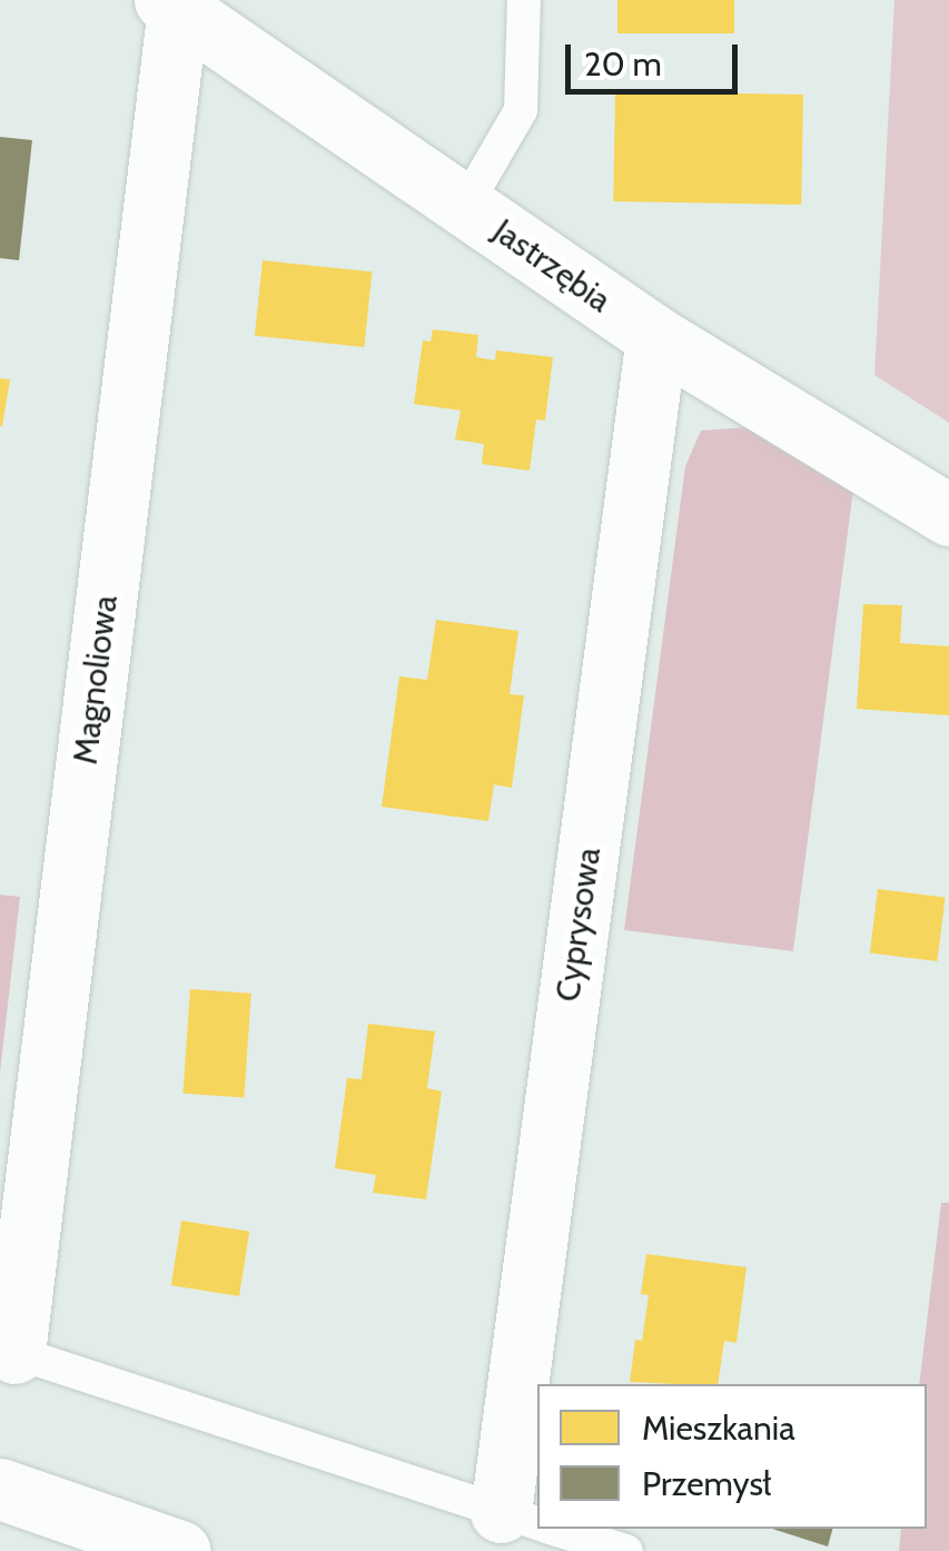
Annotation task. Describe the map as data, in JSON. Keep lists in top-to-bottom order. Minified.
{"streets":{"street":["Jastrzębia","Magnoliowa","Cyprysowa"]},"crossings":[["Jastrzębia","Magnoliowa"],["Jastrzębia","Cyprysowa"]],"legend":["Mieszkania","Przemysł"],"scale_bar":"20 m"}
